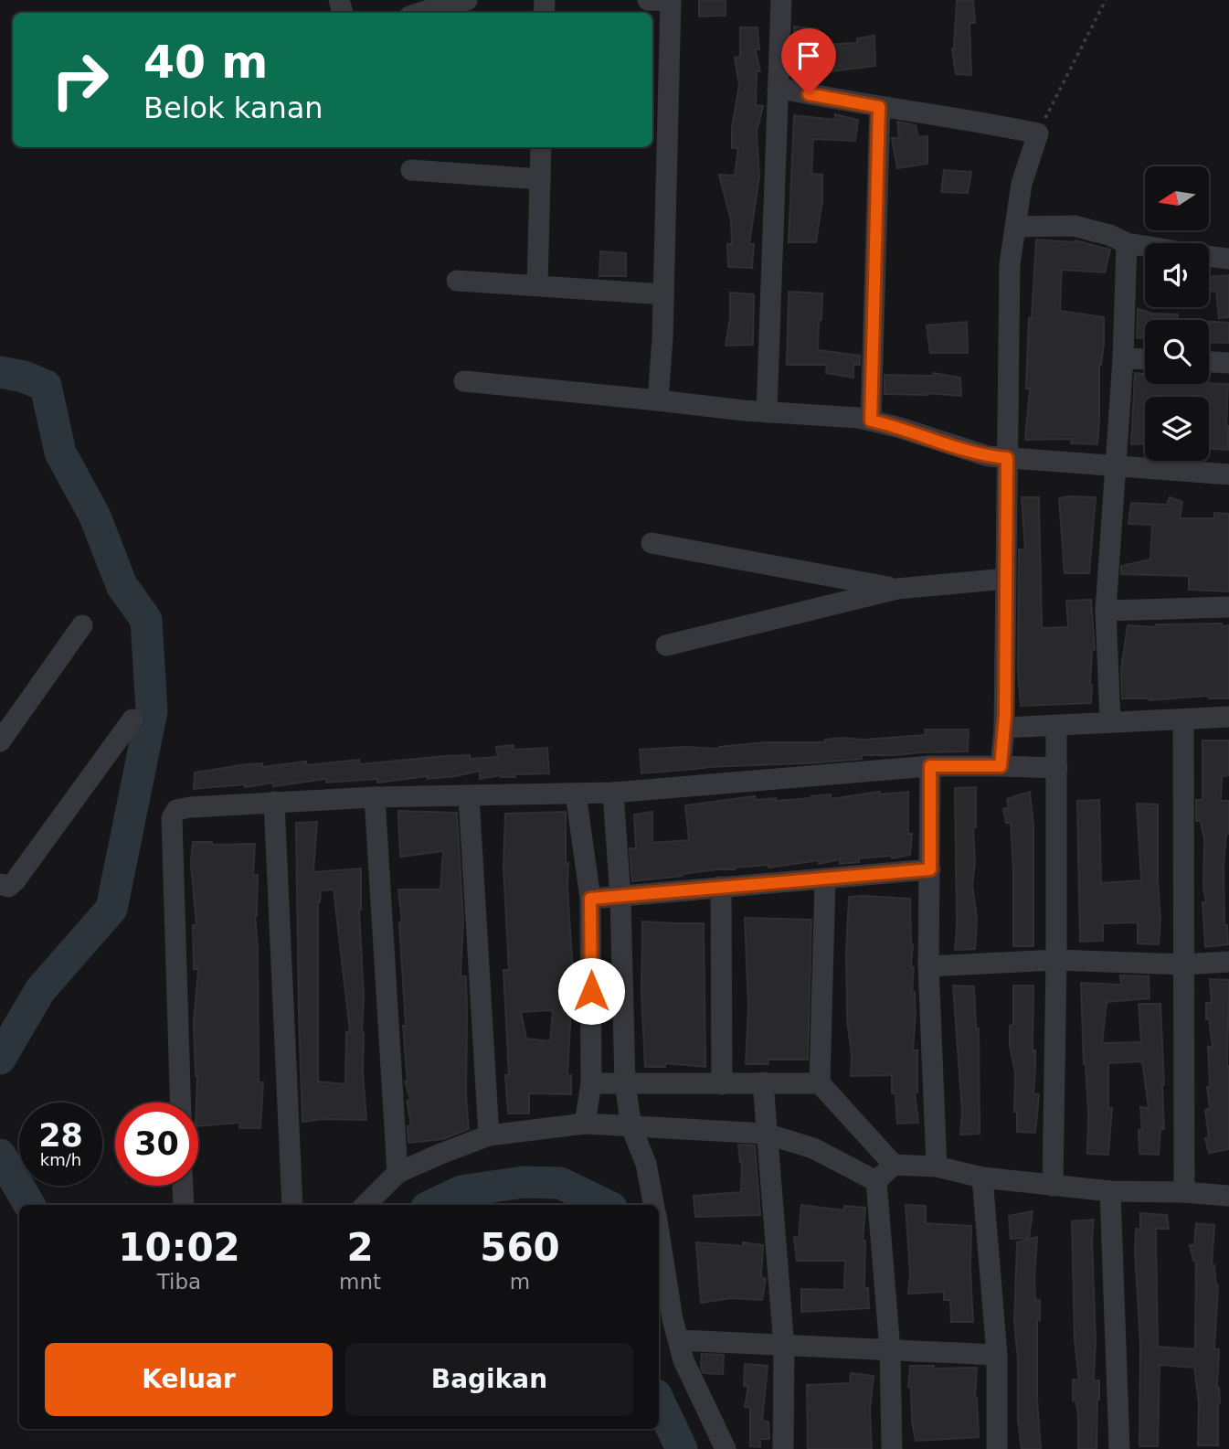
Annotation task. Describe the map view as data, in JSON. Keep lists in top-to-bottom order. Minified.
{"north":"left","page":{"turn":["40 m","Belok kanan"],"speed":"28 km/h","limit":"30","eta":["10:02","Tiba","2","mnt","560","m"],"buttons":["Keluar","Bagikan"]}}
